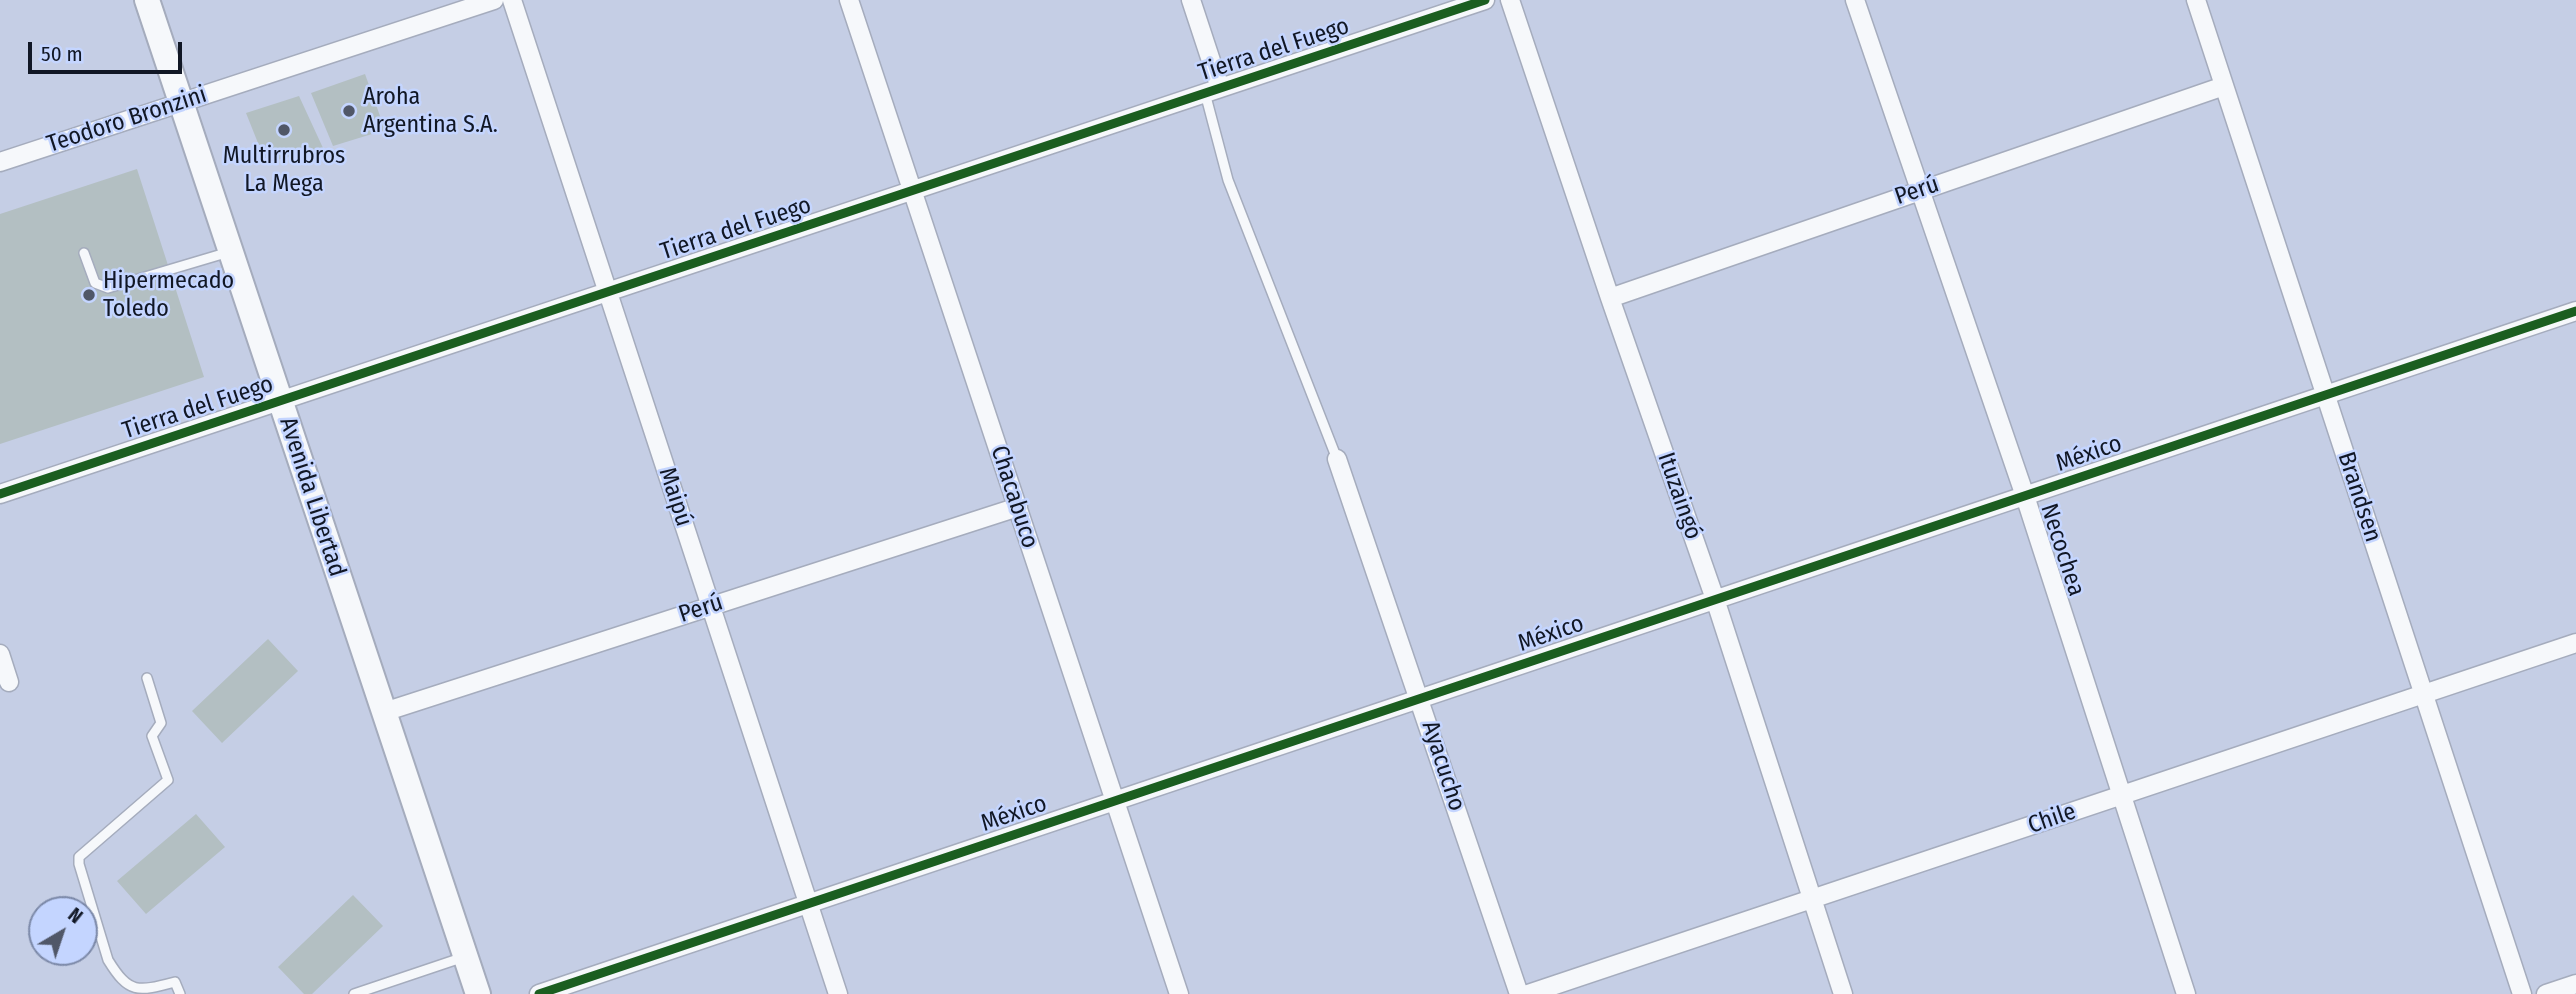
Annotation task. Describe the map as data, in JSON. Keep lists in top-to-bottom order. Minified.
{"streets":{"main road":["Avenida Libertad"],"street":["Tierra del Fuego","Teodoro Bronzini","Perú","México","Ituzaingó","Maipú","Chacabuco","Brandsen","Necochea","Ayacucho","Chile"]},"crossings":[["Tierra del Fuego","Avenida Libertad"],["Tierra del Fuego","Maipú"],["Tierra del Fuego","Chacabuco"],["Teodoro Bronzini","Avenida Libertad"],["Perú","Ituzaingó"],["Perú","Avenida Libertad"],["Perú","Maipú"],["Perú","Chacabuco"],["Perú","Brandsen"],["Perú","Necochea"],["México","Ituzaingó"],["México","Maipú"],["México","Chacabuco"],["México","Brandsen"],["México","Necochea"],["México","Ayacucho"],["Ituzaingó","Chile"],["Brandsen","Chile"],["Necochea","Chile"]],"places":["Aroha Argentina S.A.","Multirrubros La Mega","Hipermecado Toledo"],"scale_bar":"50 m","north":"top right"}
